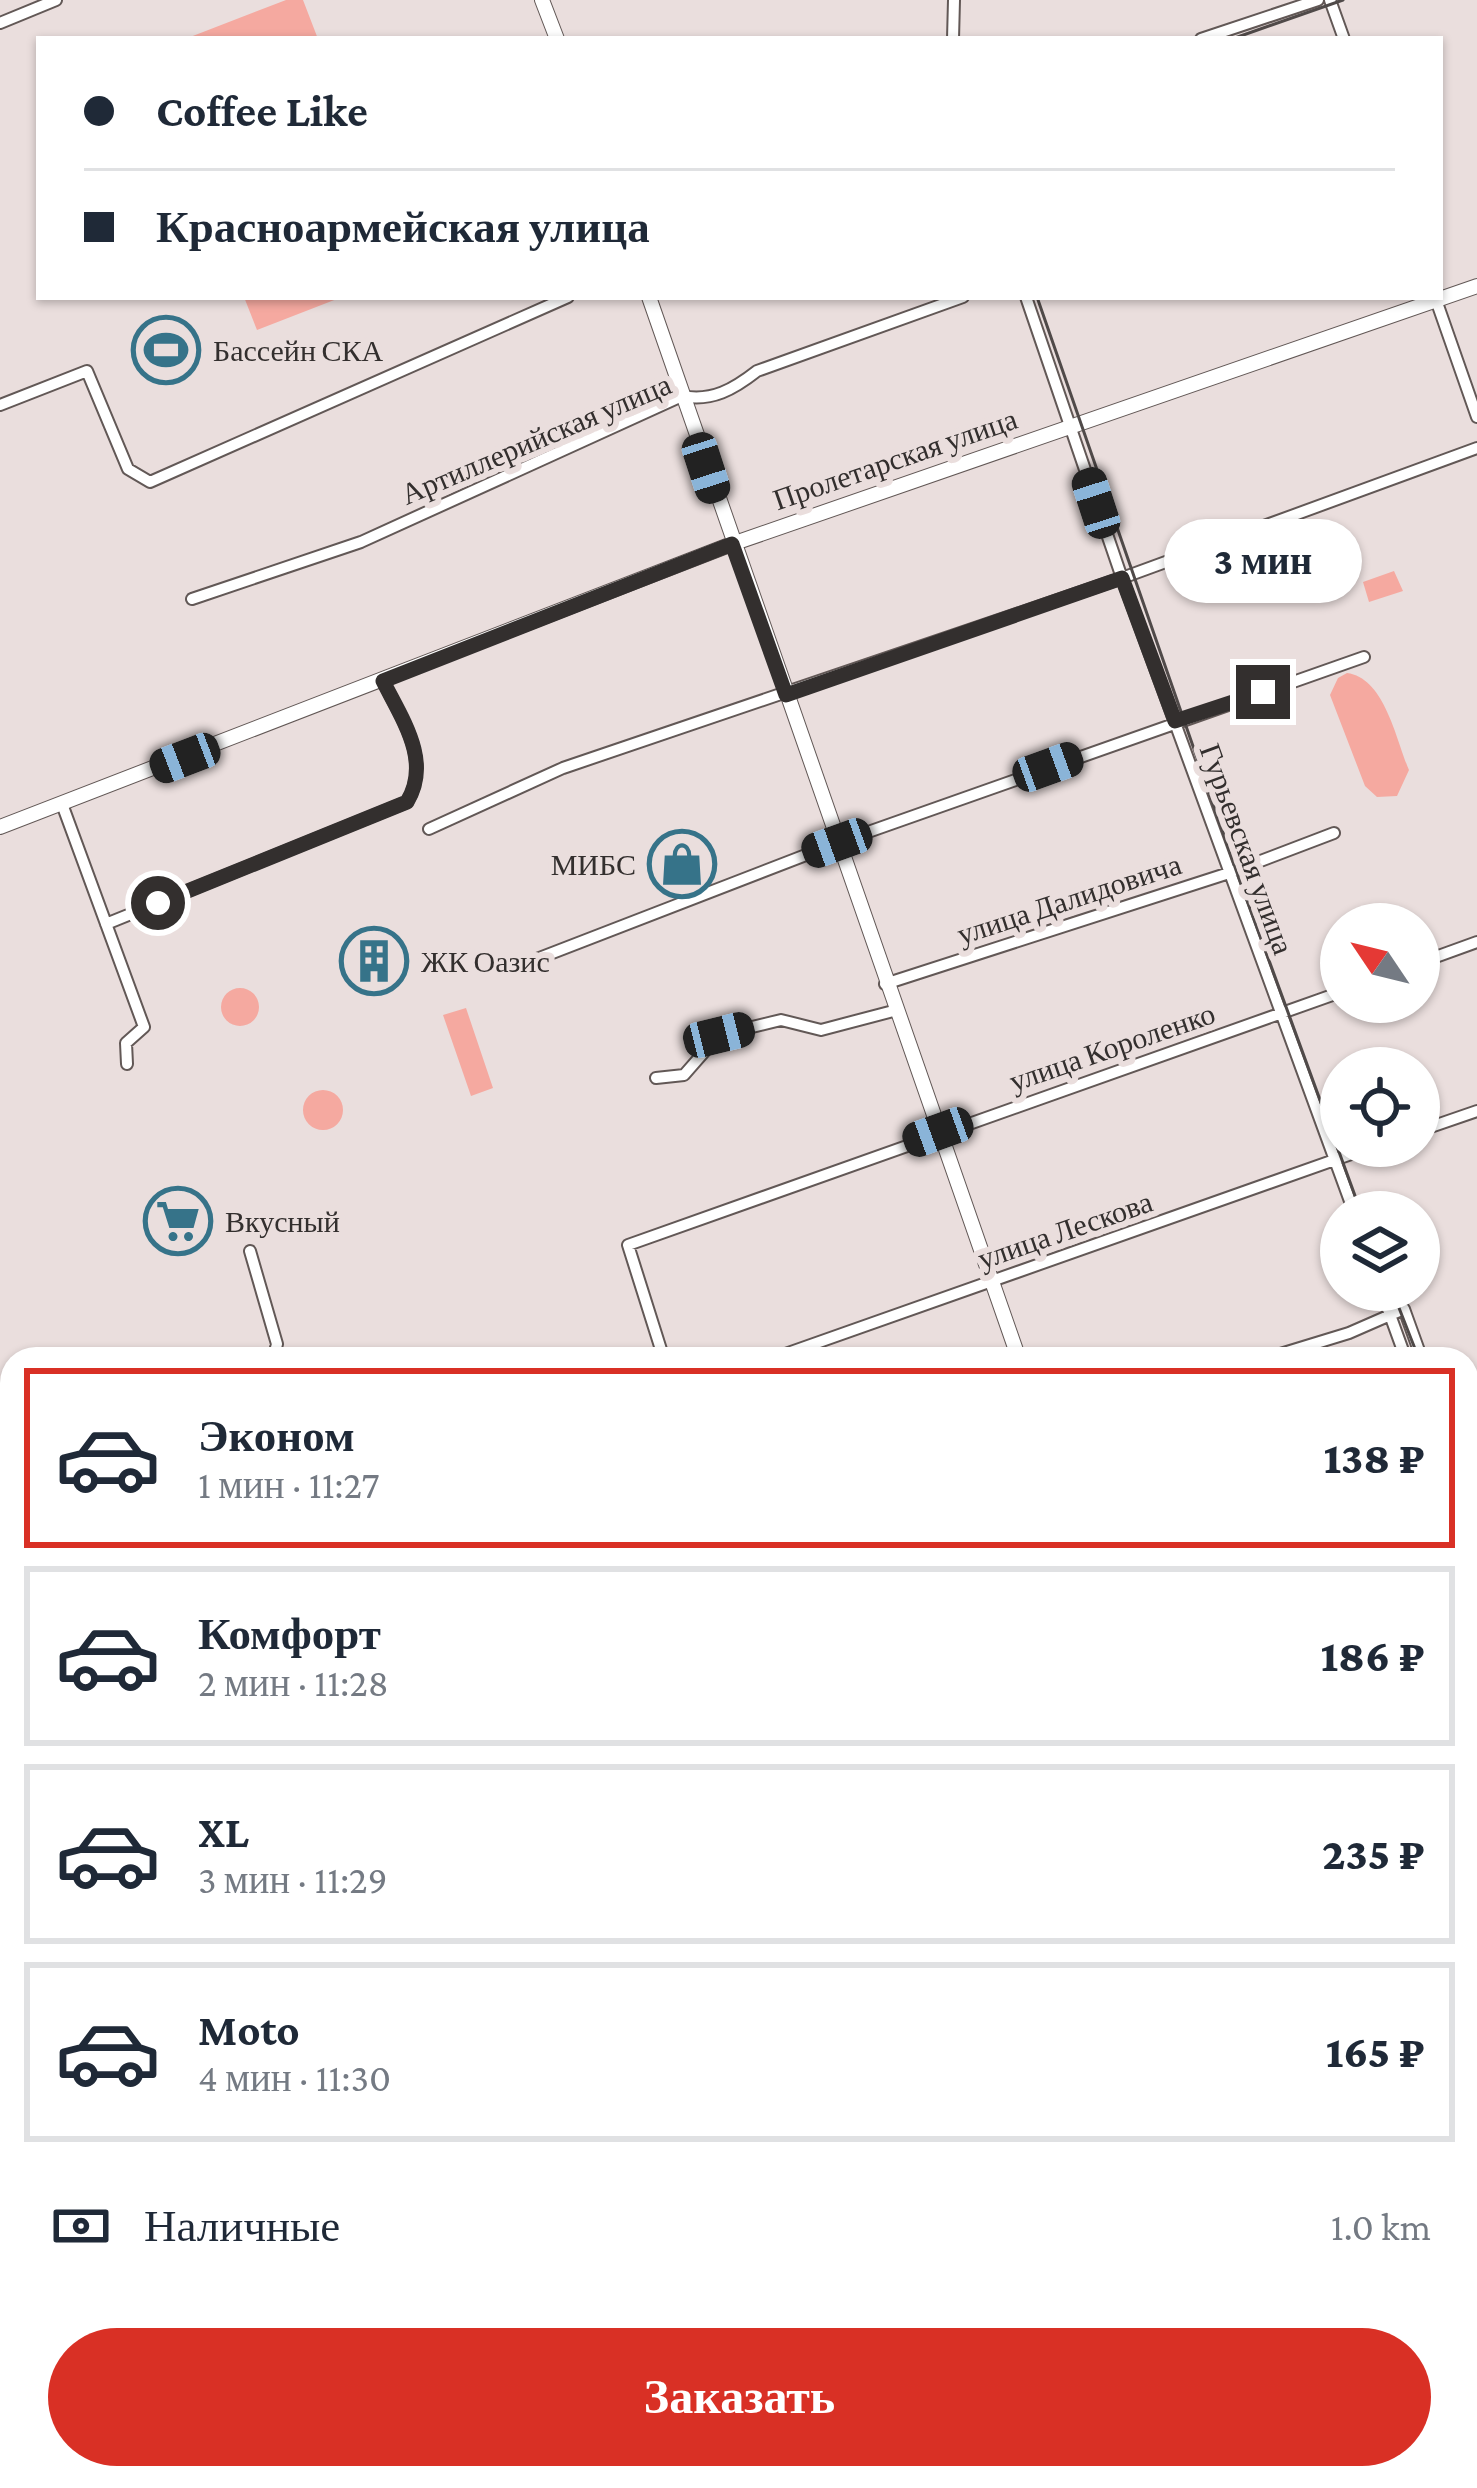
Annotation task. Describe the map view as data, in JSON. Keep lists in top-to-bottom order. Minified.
{"streets":{"main road":["Пролетарская улица"],"street":["Артиллерийская улица","Гурьевская улица","улица Далидовича","улица Короленко","улица Лескова"]},"crossings":[["Пролетарская улица","Гурьевская улица"],["Гурьевская улица","улица Далидовича"],["Гурьевская улица","улица Короленко"]],"places":{"sports":["Бассейн СКА"],"shop":["МИБС"],"building":["ЖК Оазис"],"supermarket":["Вкусный"]},"north":"top left","page":{"banner":["Coffee Like","Красноармейская улица"],"bubble":"3 мин","list":[{"name":"Эконом","note":"1 мин · 11:27","value":"138 ₽"},{"name":"Комфорт","note":"2 мин · 11:28","value":"186 ₽"},{"name":"XL","note":"3 мин · 11:29","value":"235 ₽"},{"name":"Moto","note":"4 мин · 11:30","value":"165 ₽"}],"pay":["Наличные","1.0 km"],"buttons":"Заказать"}}
